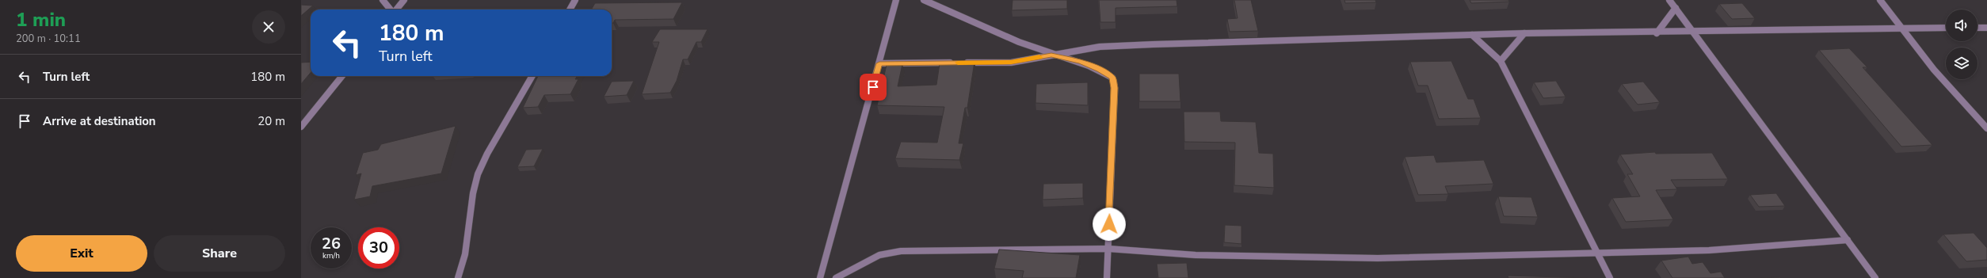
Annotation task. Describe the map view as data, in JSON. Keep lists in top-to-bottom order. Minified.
{"page":{"heading":["1 min","200 m · 10:11"],"turn":["180 m","Turn left"],"list":[{"name":"Turn left","value":"180 m"},{"name":"Arrive at destination","value":"20 m"}],"speed":"26 km/h","limit":"30","buttons":["Exit","Share"]}}
